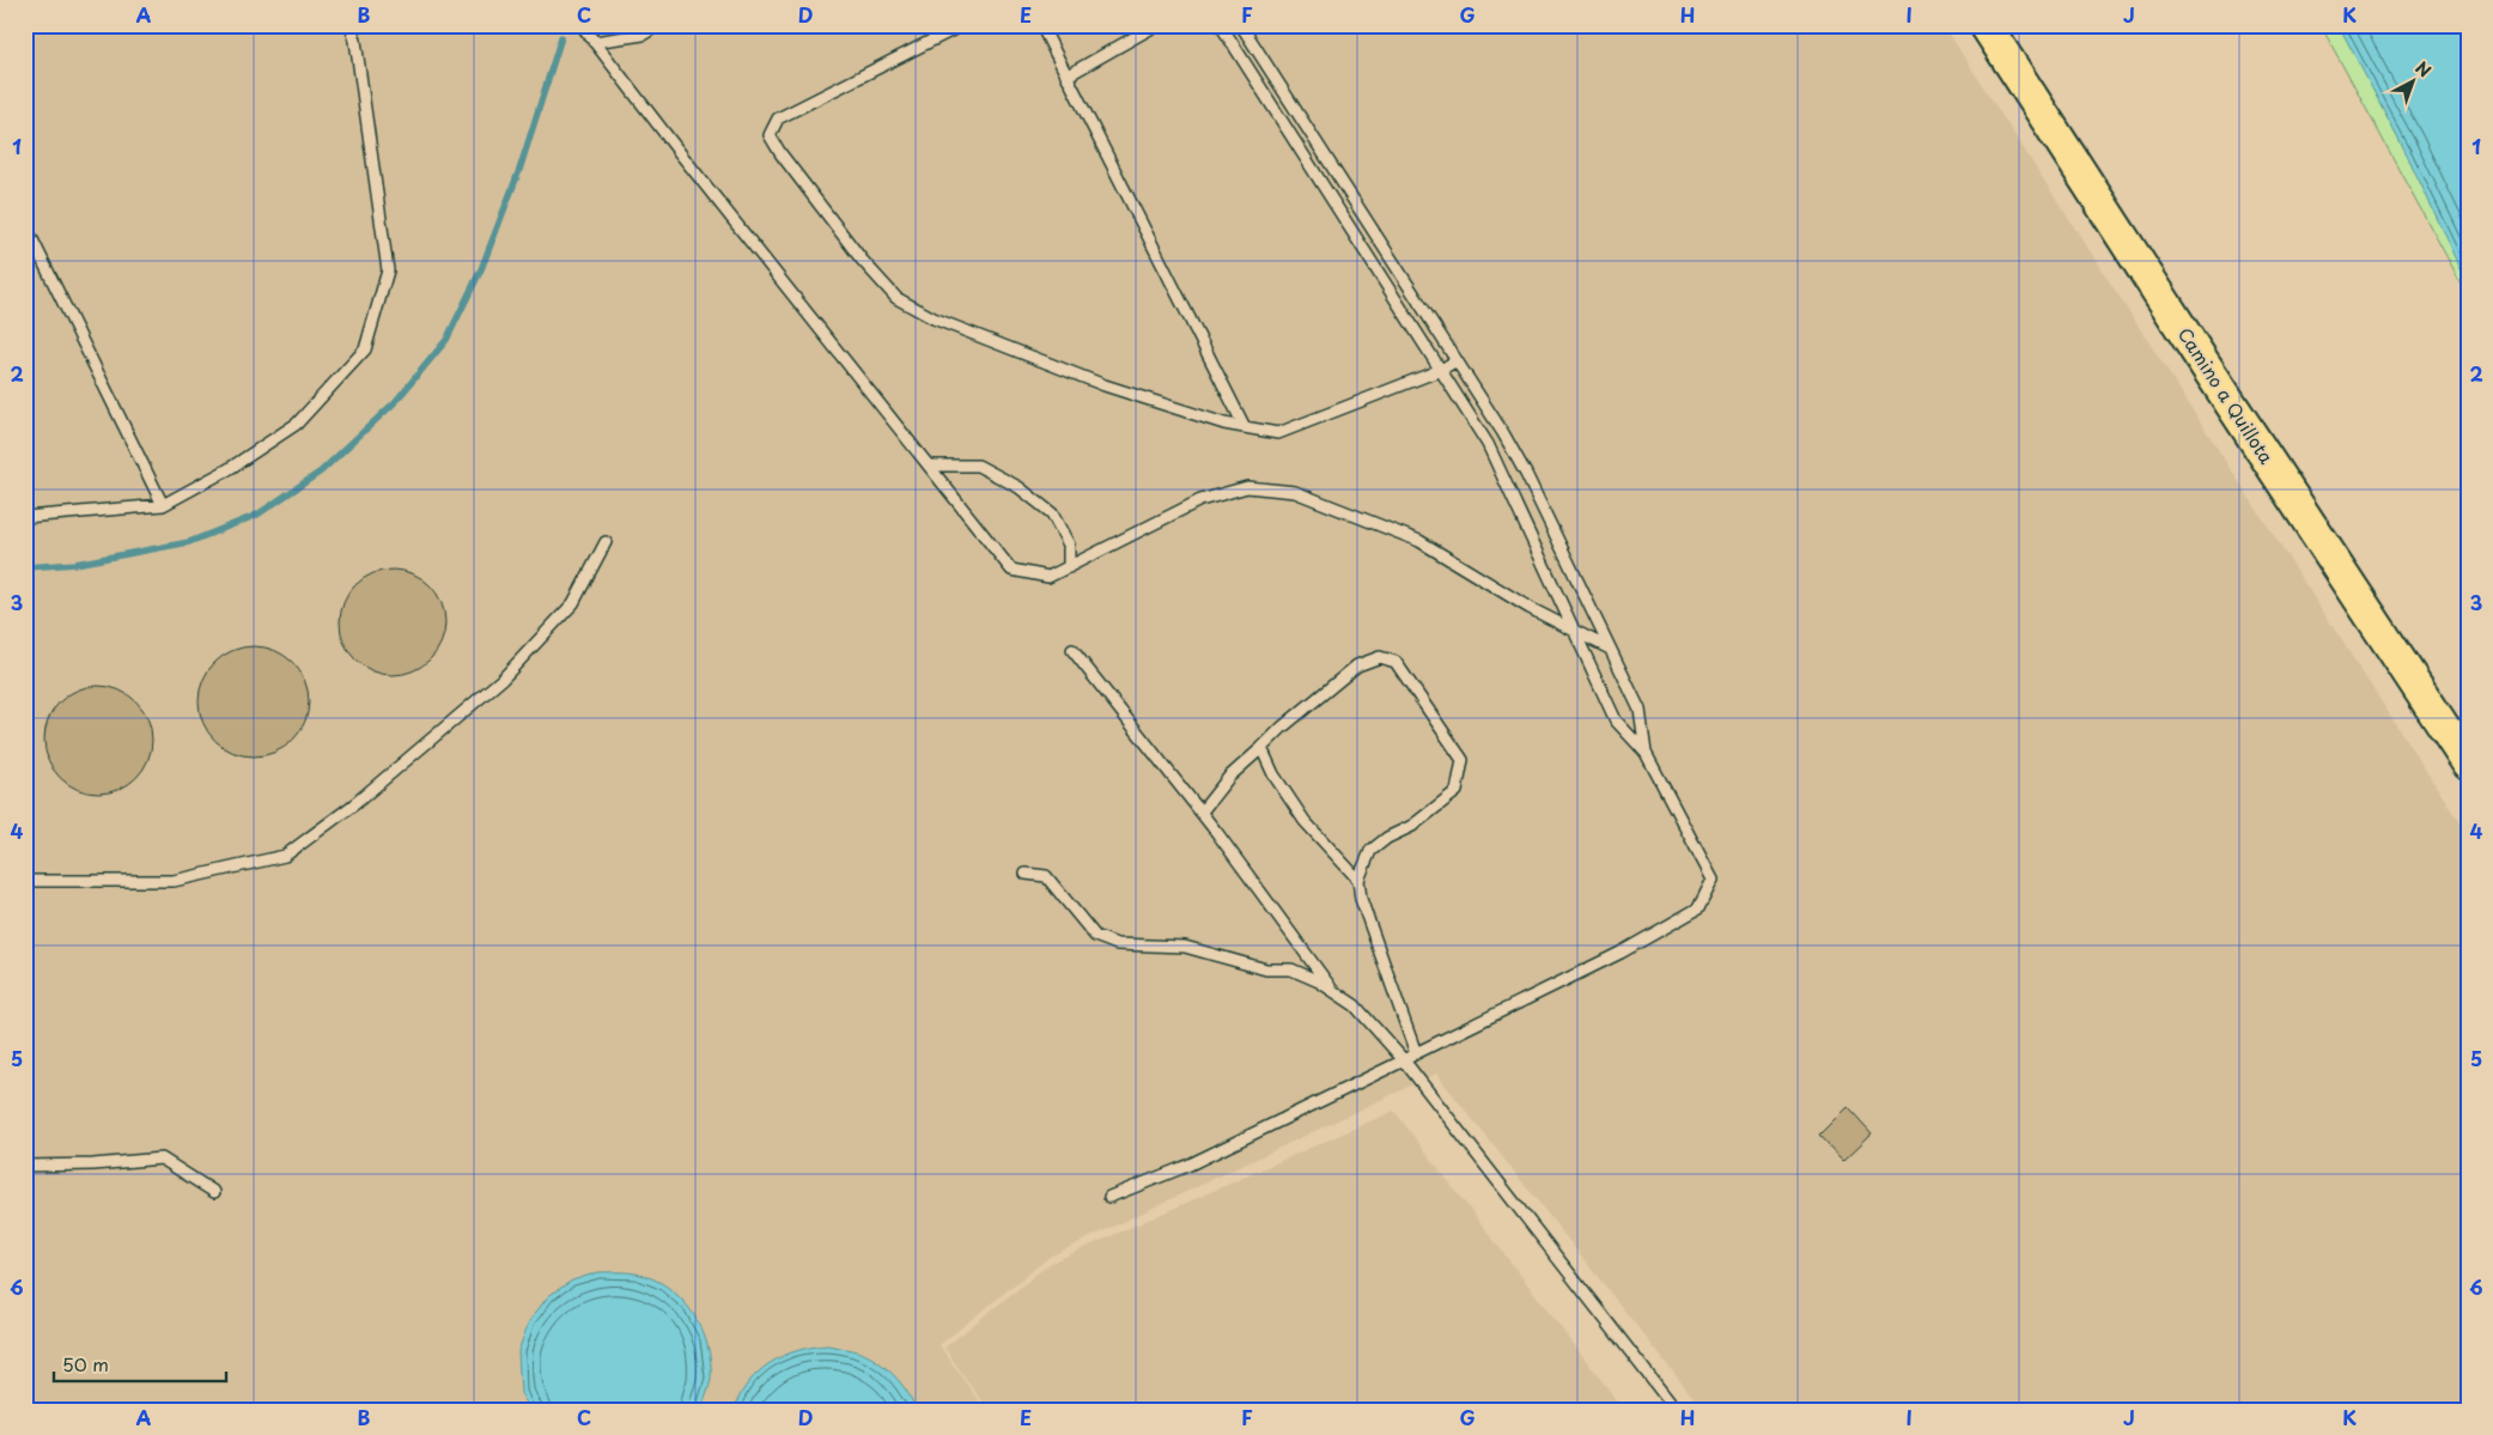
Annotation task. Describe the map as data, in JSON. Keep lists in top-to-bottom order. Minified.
{"streets":{"main road":["Camino a Quillota"]},"scale_bar":"50 m","north":"top right","grid":{"columns":["A","B","C","D","E","F","G","H","I","J","K"],"rows":["1","2","3","4","5","6"]}}
